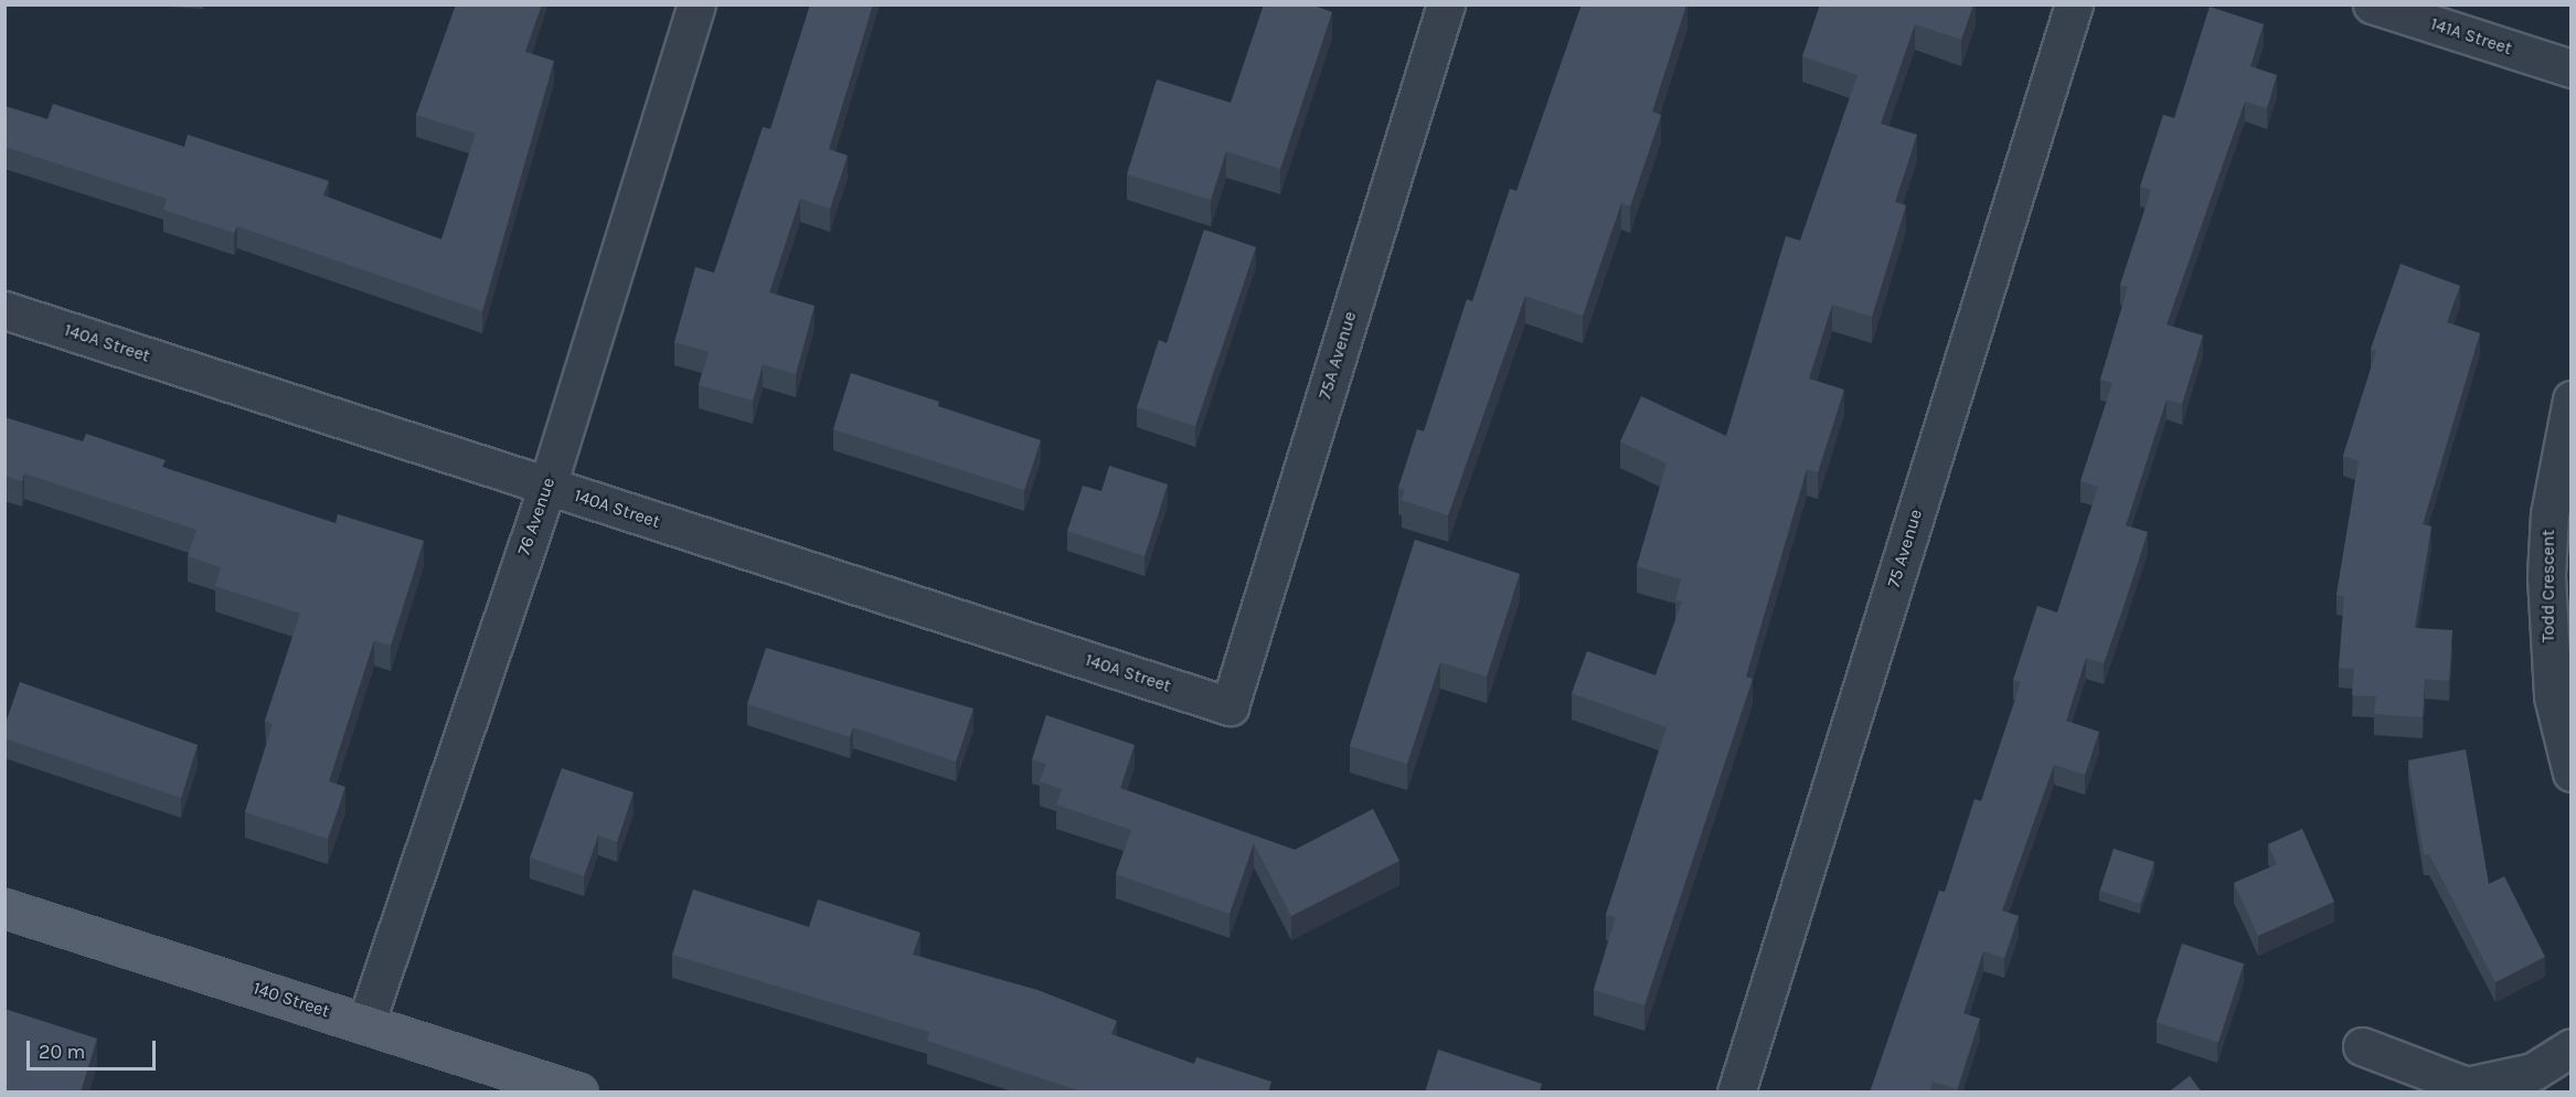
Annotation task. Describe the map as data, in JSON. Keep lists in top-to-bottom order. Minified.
{"streets":{"main road":["140 Street"],"street":["141A Street","140A Street","75A Avenue","76 Avenue","75 Avenue","Todd Crescent"]},"crossings":[["140A Street","75A Avenue"],["140A Street","76 Avenue"],["76 Avenue","140 Street"]],"scale_bar":"20 m"}
